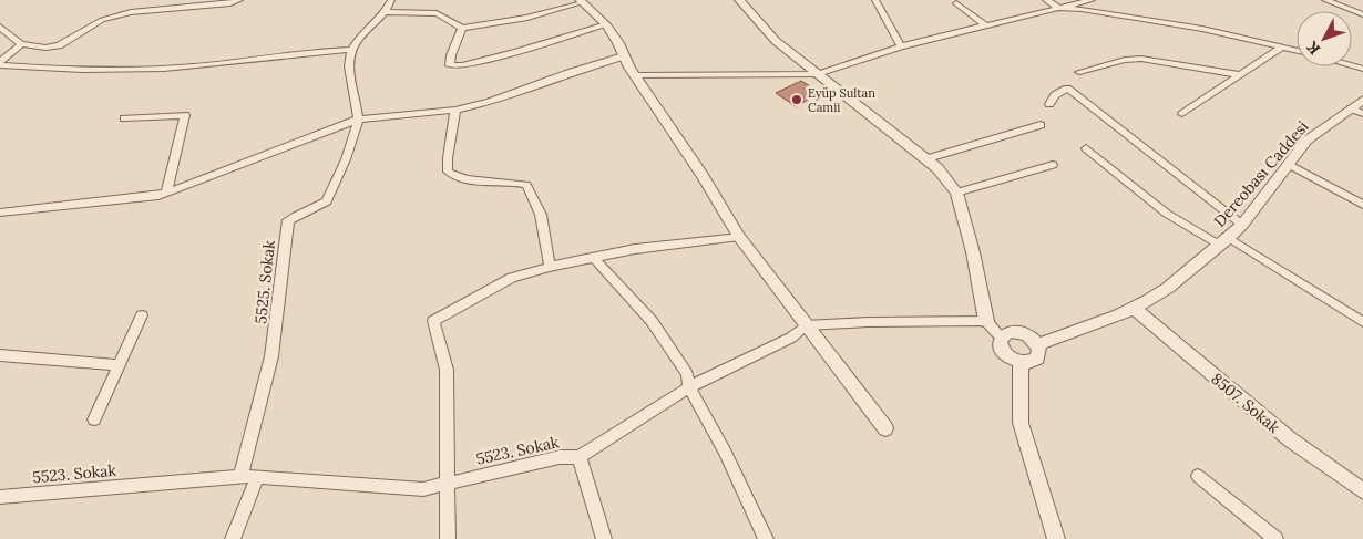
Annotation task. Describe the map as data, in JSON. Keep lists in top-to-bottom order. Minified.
{"streets":{"street":["Dereobası Caddesi","5525. Sokak","8507. Sokak","5523. Sokak"]},"crossings":[["Dereobası Caddesi","8507. Sokak"],["5525. Sokak","5523. Sokak"]],"places":["Eyüp Sultan Camii"],"north":"bottom left"}
